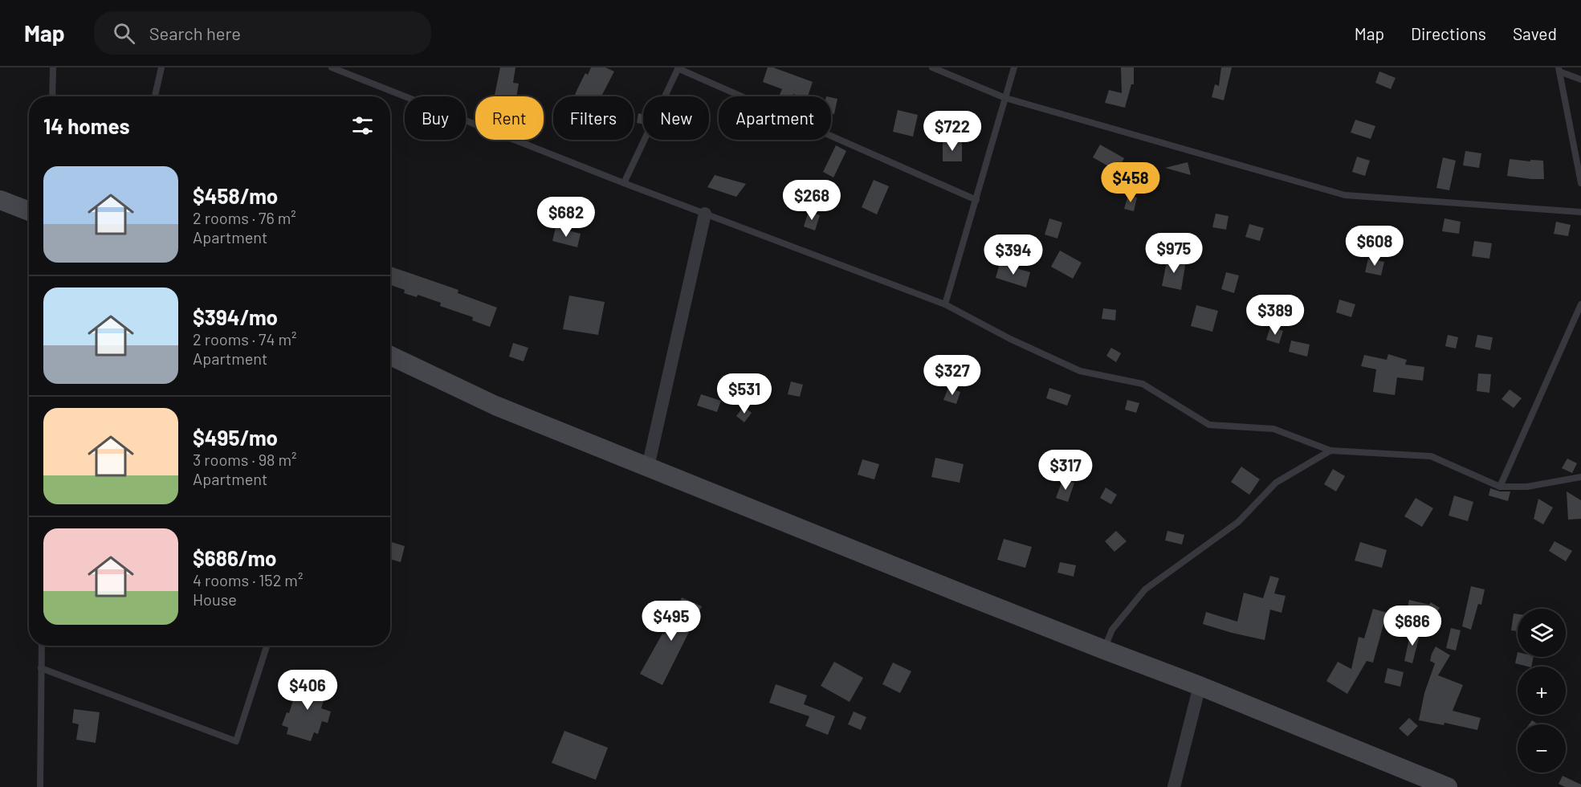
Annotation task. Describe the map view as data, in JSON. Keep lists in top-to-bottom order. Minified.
{"page":{"header":"Map","search":"Search here","nav":["Map","Directions","Saved"],"chip":["Buy","Rent","Filters","New","Apartment"],"heading":"14 homes","price":["$722","$458","$268","$682","$608","$975","$394","$389","$327","$531","$317","$495","$686","$406"],"list":[{"name":"$458/mo","note":"2 rooms · 76 m² · Apartment"},{"name":"$394/mo","note":"2 rooms · 74 m² · Apartment"},{"name":"$495/mo","note":"3 rooms · 98 m² · Apartment"},{"name":"$686/mo","note":"4 rooms · 152 m² · House"}],"map_buttons":["+","−"]}}
